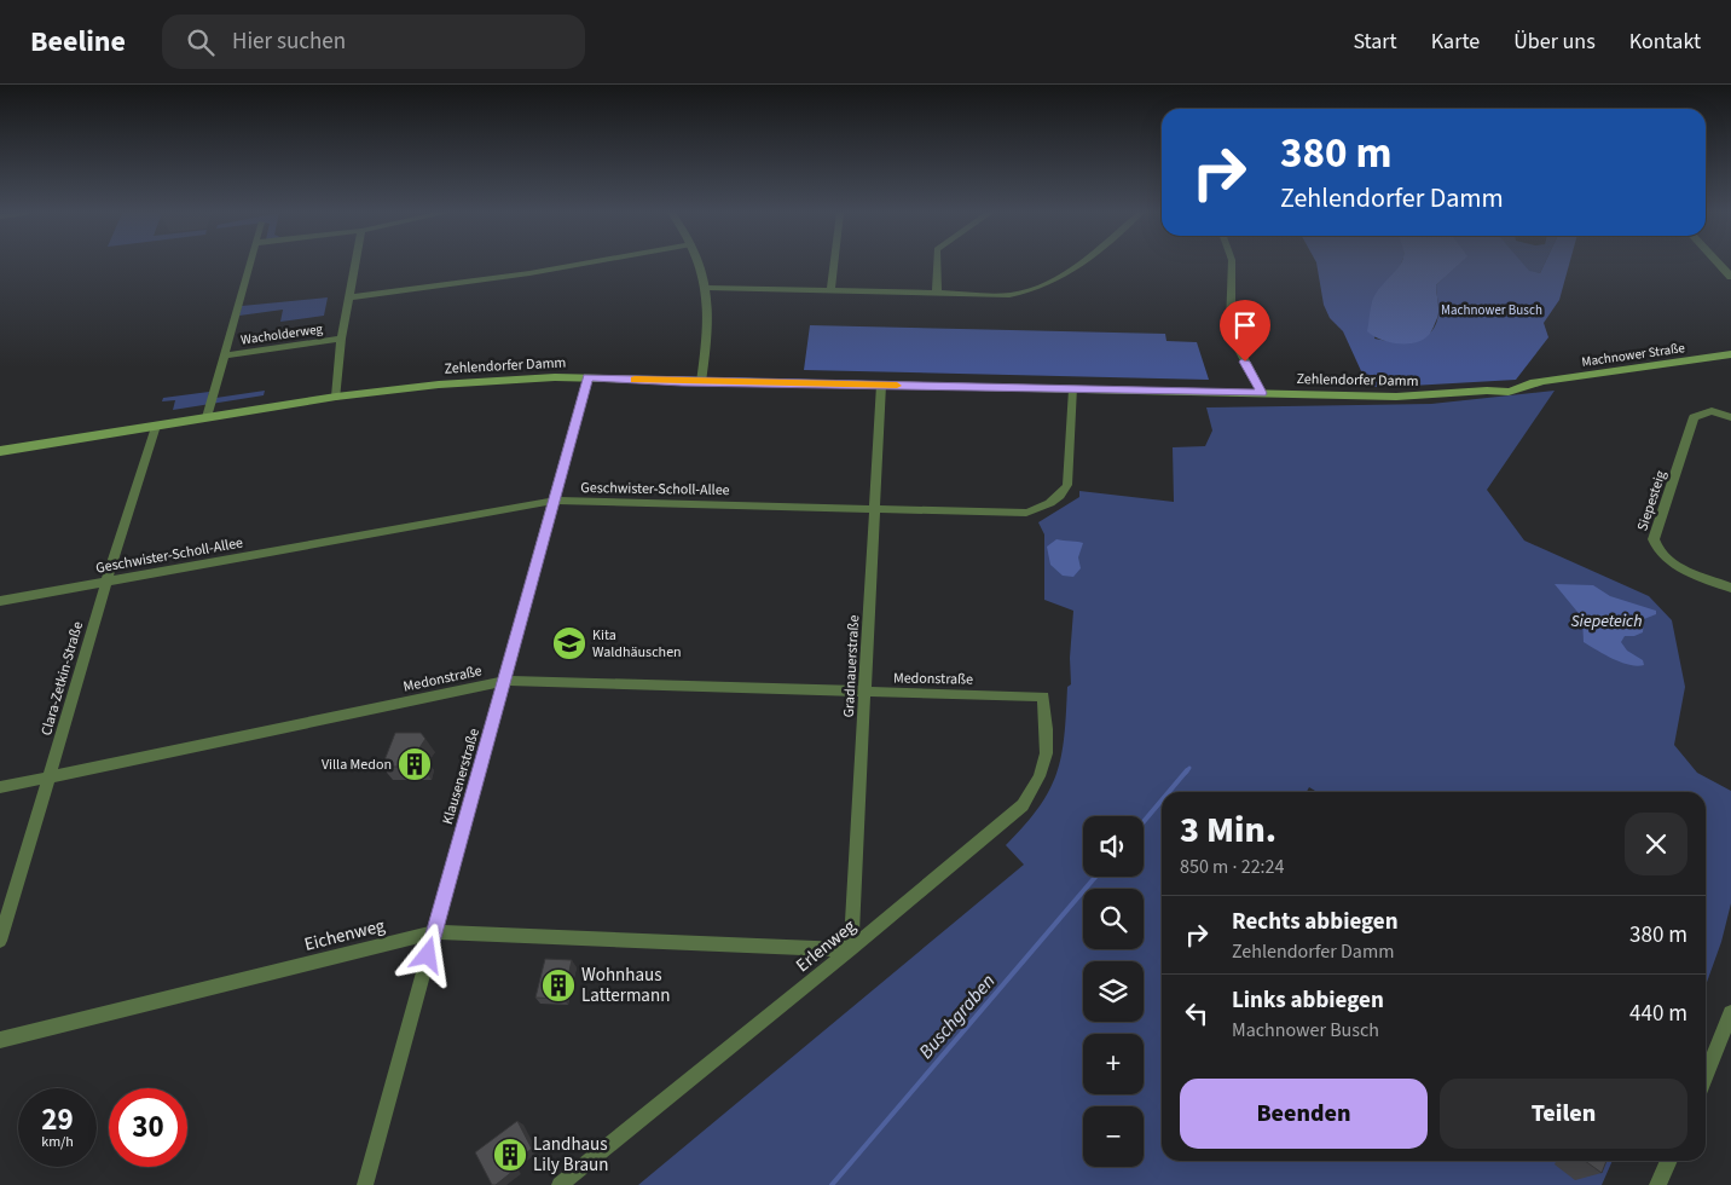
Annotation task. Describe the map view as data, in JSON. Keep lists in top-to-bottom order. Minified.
{"streets":{"main road":["Machnower Straße","Zehlendorfer Damm"],"street":["Wacholderweg","Geschwister-Scholl-Allee","Siepesteig","Gradnauerstraße","Clara-Zetkin-Straße","Medonstraße","Klausenerstraße","Eichenweg","Erlenweg"]},"crossings":[["Wacholderweg","Zehlendorfer Damm"],["Machnower Straße","Zehlendorfer Damm"],["Zehlendorfer Damm","Geschwister-Scholl-Allee"],["Zehlendorfer Damm","Gradnauerstraße"],["Zehlendorfer Damm","Clara-Zetkin-Straße"],["Zehlendorfer Damm","Klausenerstraße"],["Geschwister-Scholl-Allee","Gradnauerstraße"],["Geschwister-Scholl-Allee","Clara-Zetkin-Straße"],["Geschwister-Scholl-Allee","Klausenerstraße"],["Gradnauerstraße","Medonstraße"],["Gradnauerstraße","Eichenweg"],["Gradnauerstraße","Erlenweg"],["Clara-Zetkin-Straße","Medonstraße"],["Medonstraße","Klausenerstraße"],["Medonstraße","Erlenweg"],["Klausenerstraße","Eichenweg"],["Eichenweg","Erlenweg"]],"water":["Siepeteich","Buschgraben"],"parks":["Machnower Busch"],"places":{"school or university":["Kita Waldhäuschen"],"building":["Villa Medon","Wohnhaus Lattermann","Landhaus Lily Braun"]},"page":{"header":"Beeline","search":"Hier suchen","nav":["Start","Karte","Über uns","Kontakt"],"turn":["380 m","Zehlendorfer Damm"],"heading":["3 Min.","850 m · 22:24"],"map_buttons":["+","−"],"list":[{"name":"Rechts abbiegen","note":"Zehlendorfer Damm","value":"380 m"},{"name":"Links abbiegen","note":"Machnower Busch","value":"440 m"}],"buttons":["Beenden","Teilen"],"speed":"29 km/h","limit":"30"}}
